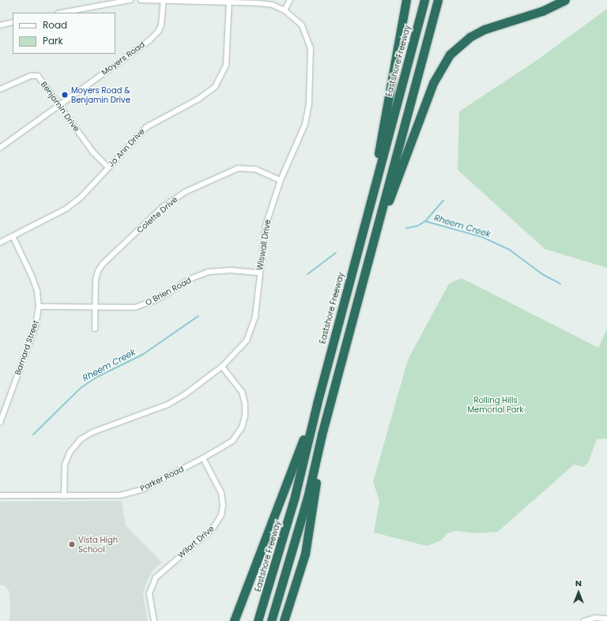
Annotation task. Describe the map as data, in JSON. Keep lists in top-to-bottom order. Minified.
{"streets":{"highway":["Eastshore Freeway"],"street":["Moyers Road","Benjamin Drive","Jo Ann Drive","Colette Drive","Wiswall Drive","O Brien Road","Barnard Street","Parker Road","Wilart Drive"]},"crossings":[["Moyers Road","Benjamin Drive"],["Moyers Road","Wiswall Drive"],["Benjamin Drive","Jo Ann Drive"],["Jo Ann Drive","Wiswall Drive"],["Jo Ann Drive","Barnard Street"],["Colette Drive","Wiswall Drive"],["Colette Drive","O Brien Road"],["Wiswall Drive","O Brien Road"],["Wiswall Drive","Parker Road"],["O Brien Road","Barnard Street"],["Parker Road","Wilart Drive"]],"water":["Rheem Creek"],"parks":["Rolling Hills Memorial Park"],"places":["Moyers Road & Benjamin Drive","Vista High School"],"legend":["Road","Park"],"north":"top"}
